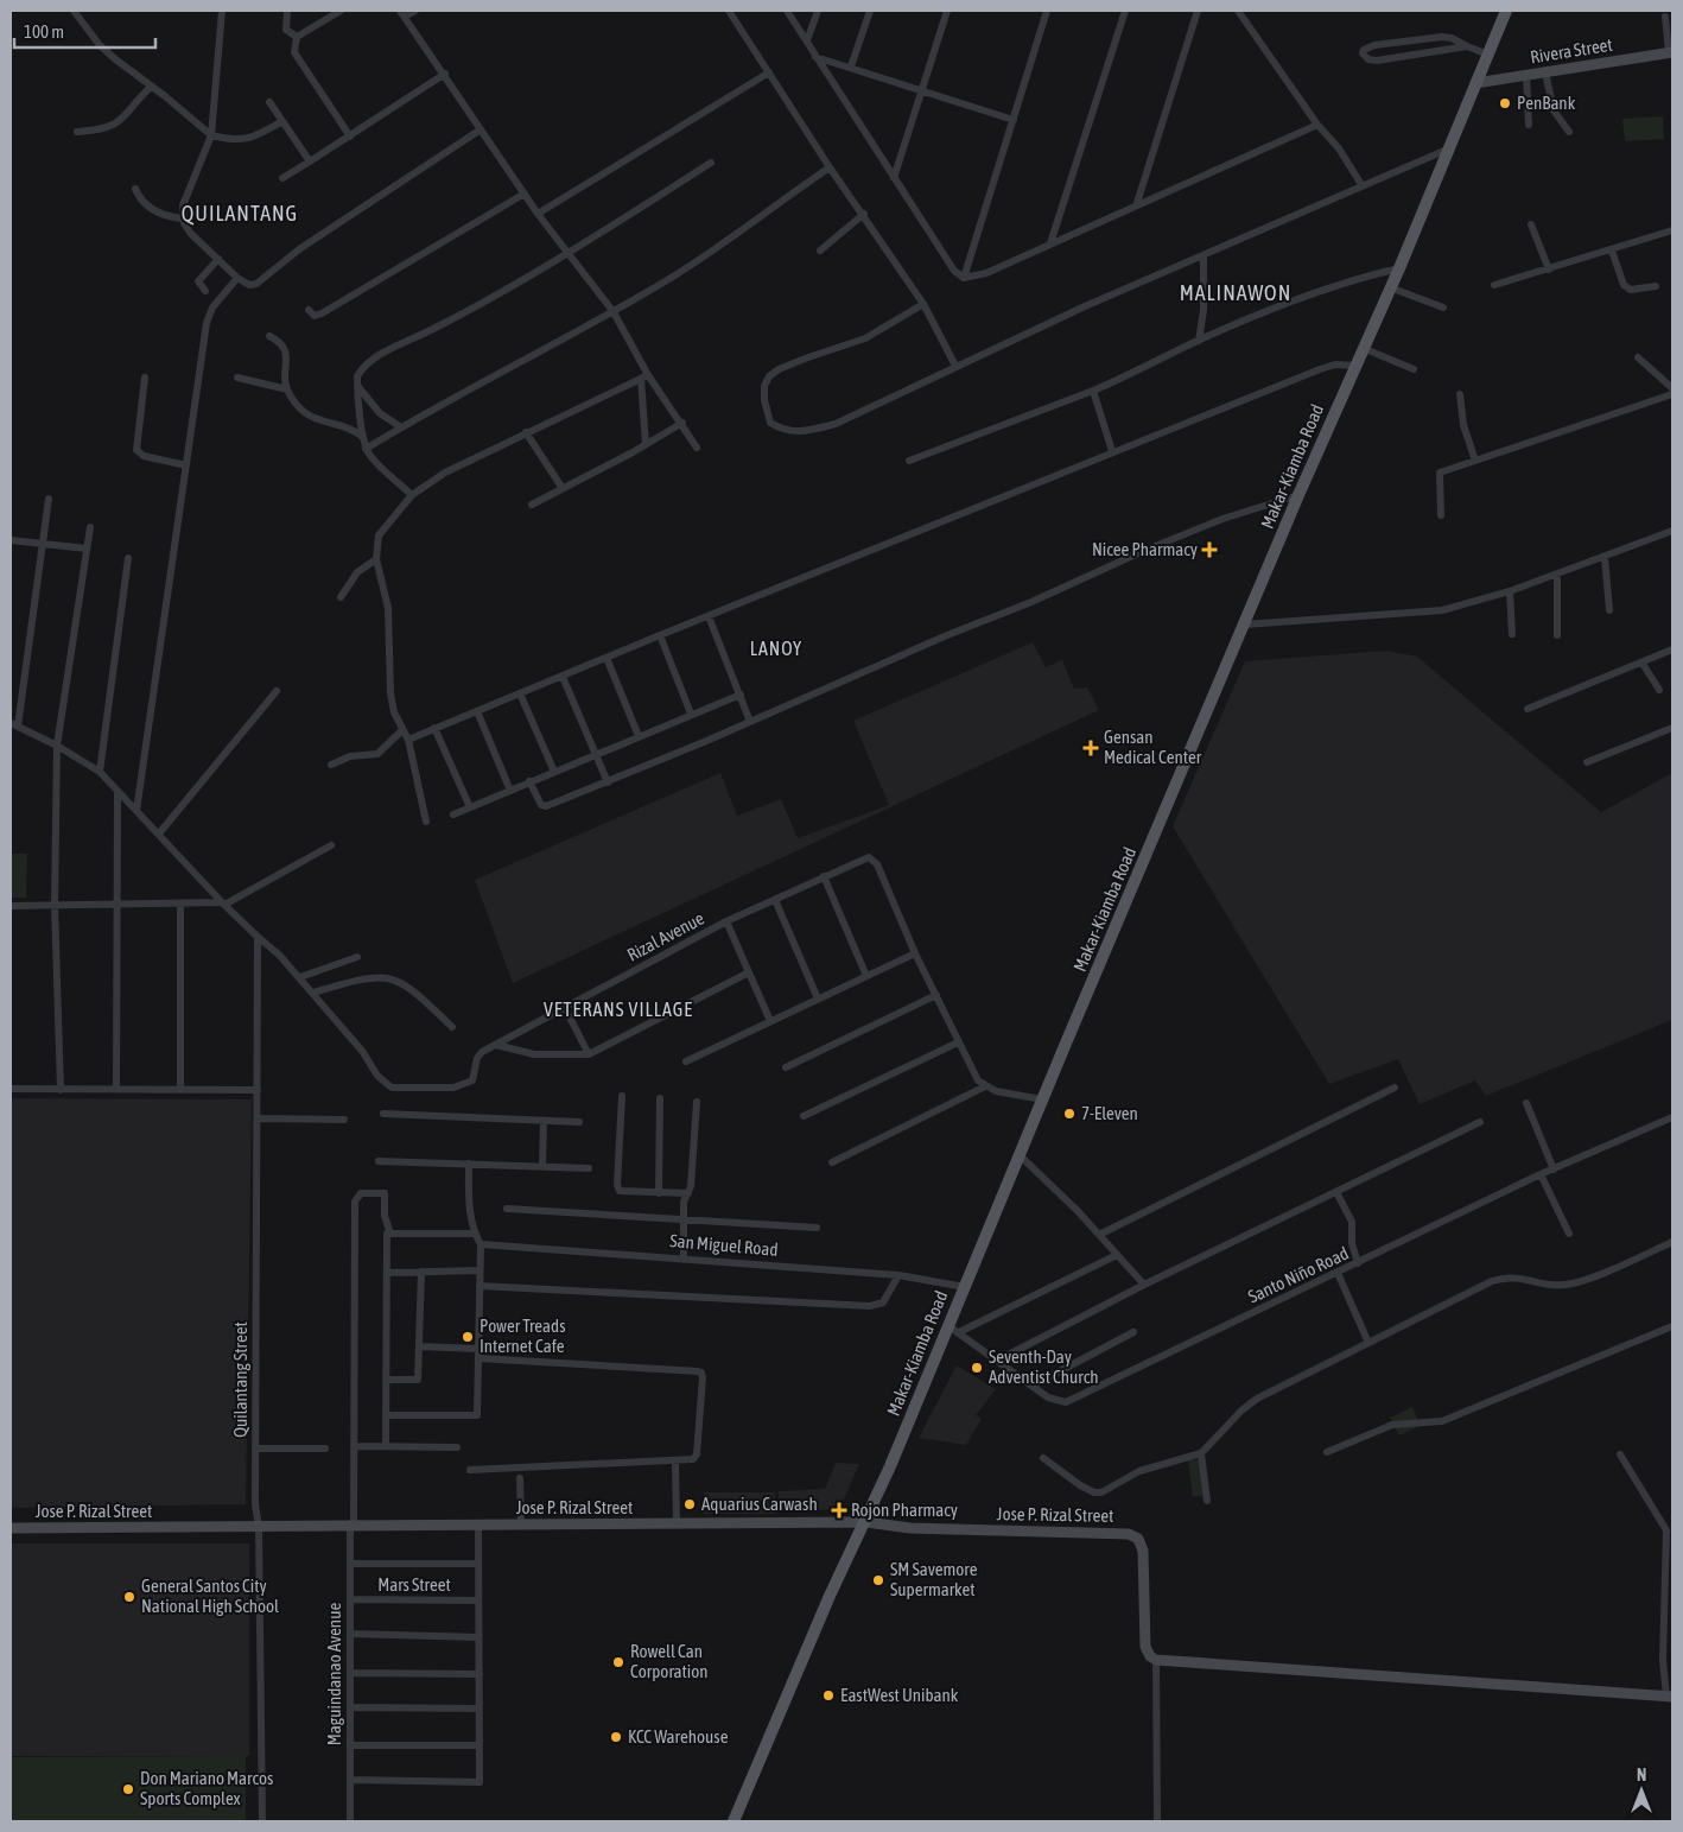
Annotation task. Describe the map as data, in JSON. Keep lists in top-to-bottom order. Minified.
{"streets":{"main road":["Makar-Kiamba Road"],"street":["Rivera Street","Rizal Avenue","San Miguel Road","Santo Niño Road","Quilantang Street","Jose P. Rizal Street","Mars Street","Maguindanao Avenue"]},"crossings":[["Rivera Street","Makar-Kiamba Road"],["Makar-Kiamba Road","San Miguel Road"],["Makar-Kiamba Road","Santo Niño Road"],["Makar-Kiamba Road","Jose P. Rizal Street"],["Quilantang Street","Jose P. Rizal Street"],["Jose P. Rizal Street","Maguindanao Avenue"],["Mars Street","Maguindanao Avenue"]],"districts":["QUILANTANG","MALINAWON","LANOY","VETERANS VILLAGE"],"places":{"other":["PenBank","7-Eleven","Power Treads Internet Cafe","Seventh-Day Adventist Church","Aquarius Carwash","SM Savemore Supermarket","General Santos City National High School","Rowell Can Corporation","EastWest Unibank","KCC Warehouse","Don Mariano Marcos Sports Complex"],"health":["Nicee Pharmacy","Gensan Medical Center","Rojon Pharmacy"]},"scale_bar":"100 m","north":"top"}
